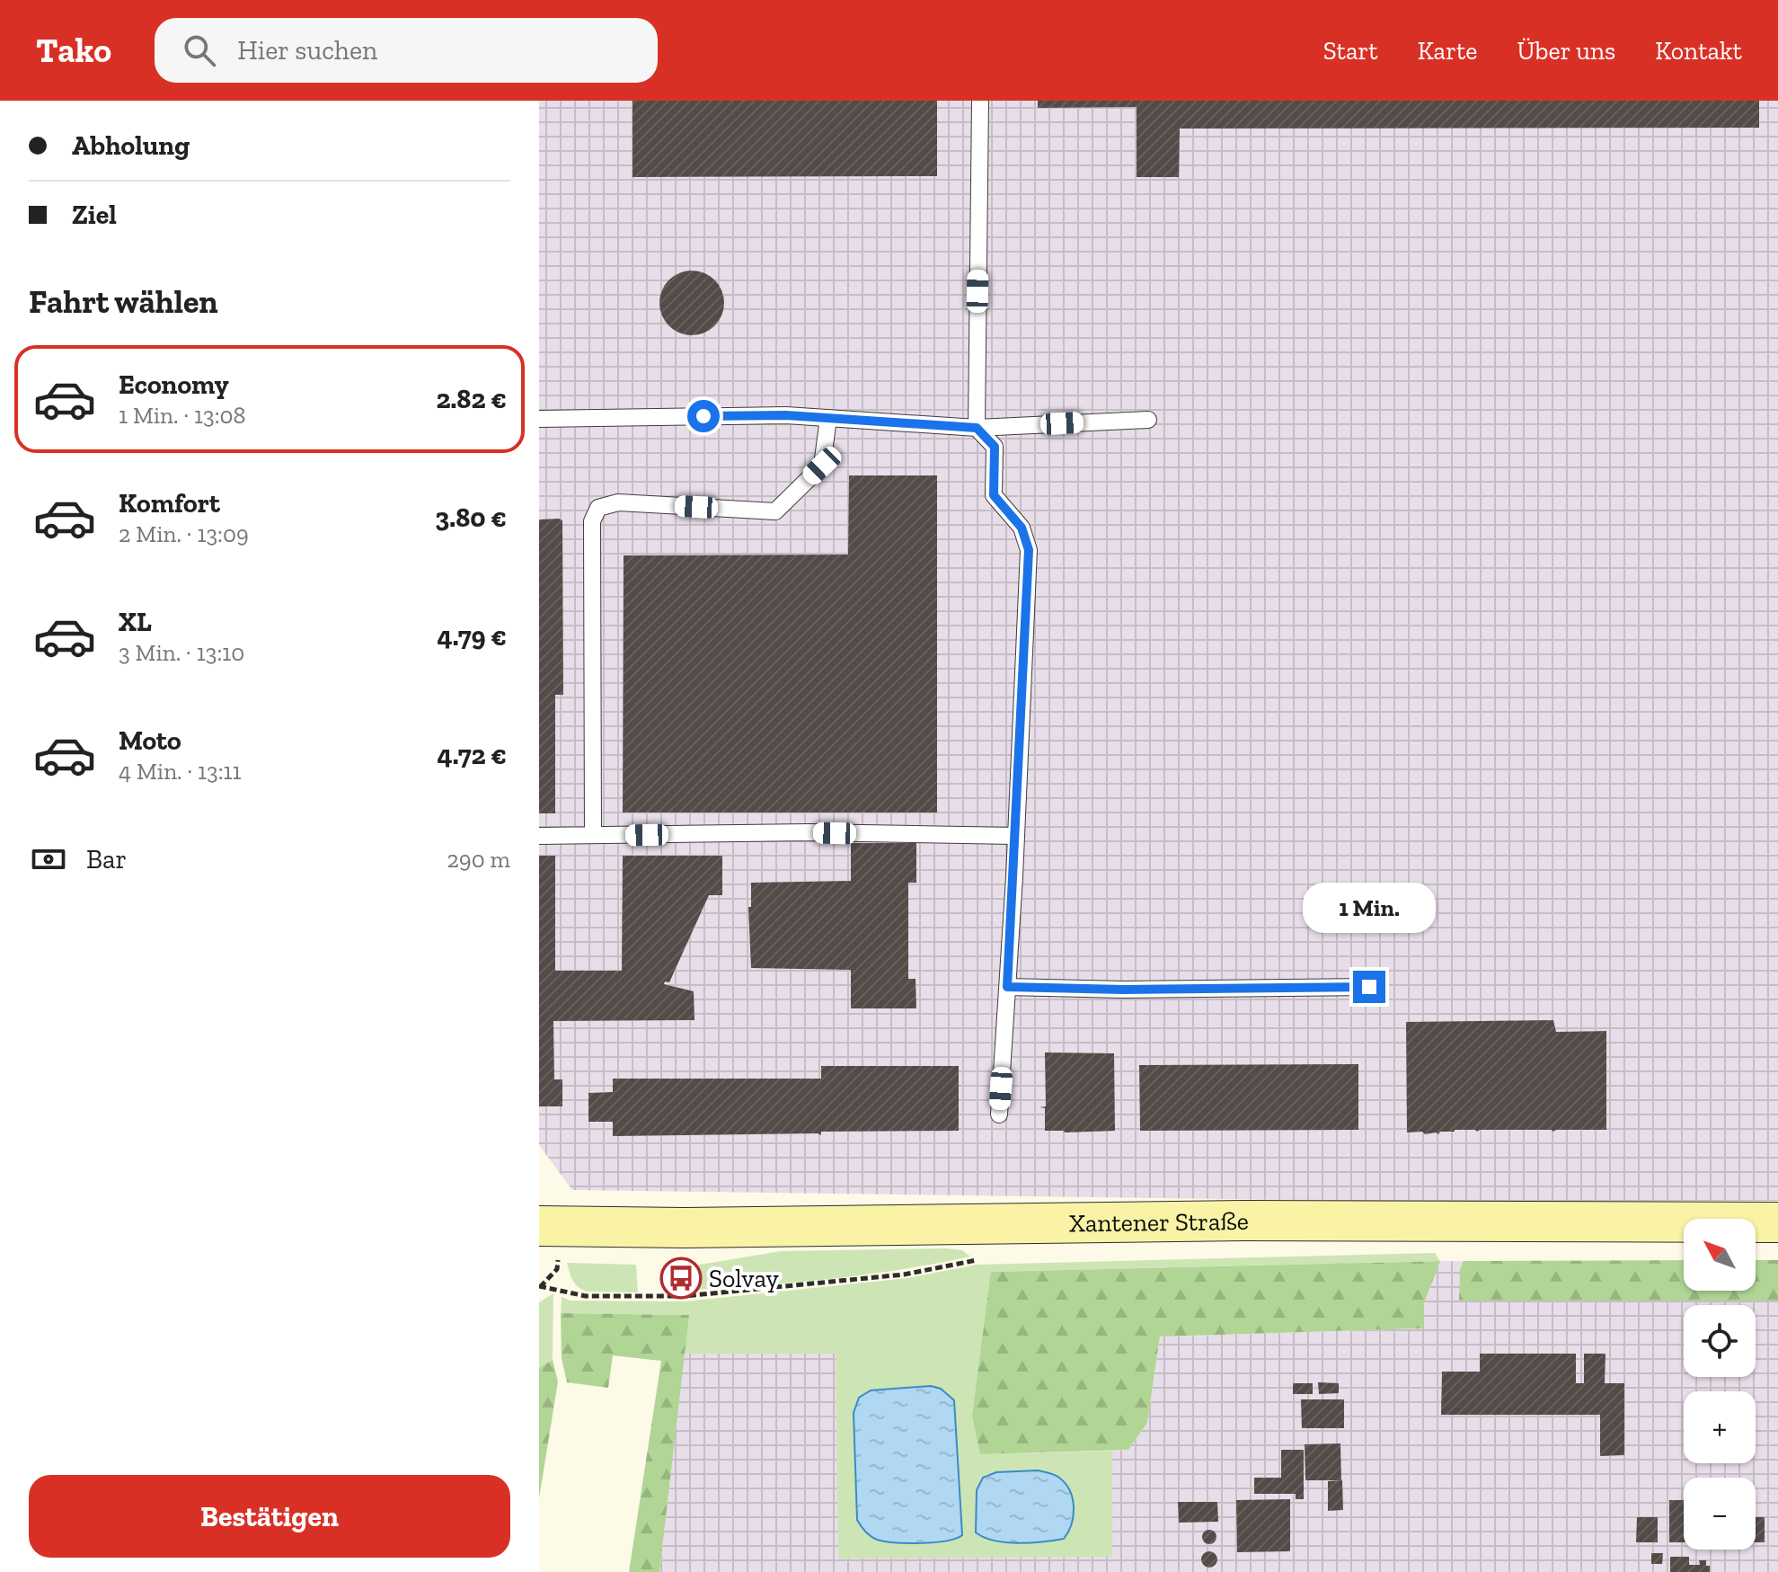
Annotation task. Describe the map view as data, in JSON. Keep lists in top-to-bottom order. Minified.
{"streets":{"main road":["Xantener Straße"]},"places":{"bus stop":["Solvay"]},"north":"top left","page":{"header":"Tako","search":"Hier suchen","nav":["Start","Karte","Über uns","Kontakt"],"banner":["Abholung","Ziel"],"heading":"Fahrt wählen","list":[{"name":"Economy","note":"1 Min. · 13:08","value":"2.82 €"},{"name":"Komfort","note":"2 Min. · 13:09","value":"3.80 €"},{"name":"XL","note":"3 Min. · 13:10","value":"4.79 €"},{"name":"Moto","note":"4 Min. · 13:11","value":"4.72 €"}],"pay":["Bar","290 m"],"bubble":"1 Min.","map_buttons":["+","−"],"buttons":"Bestätigen"}}
